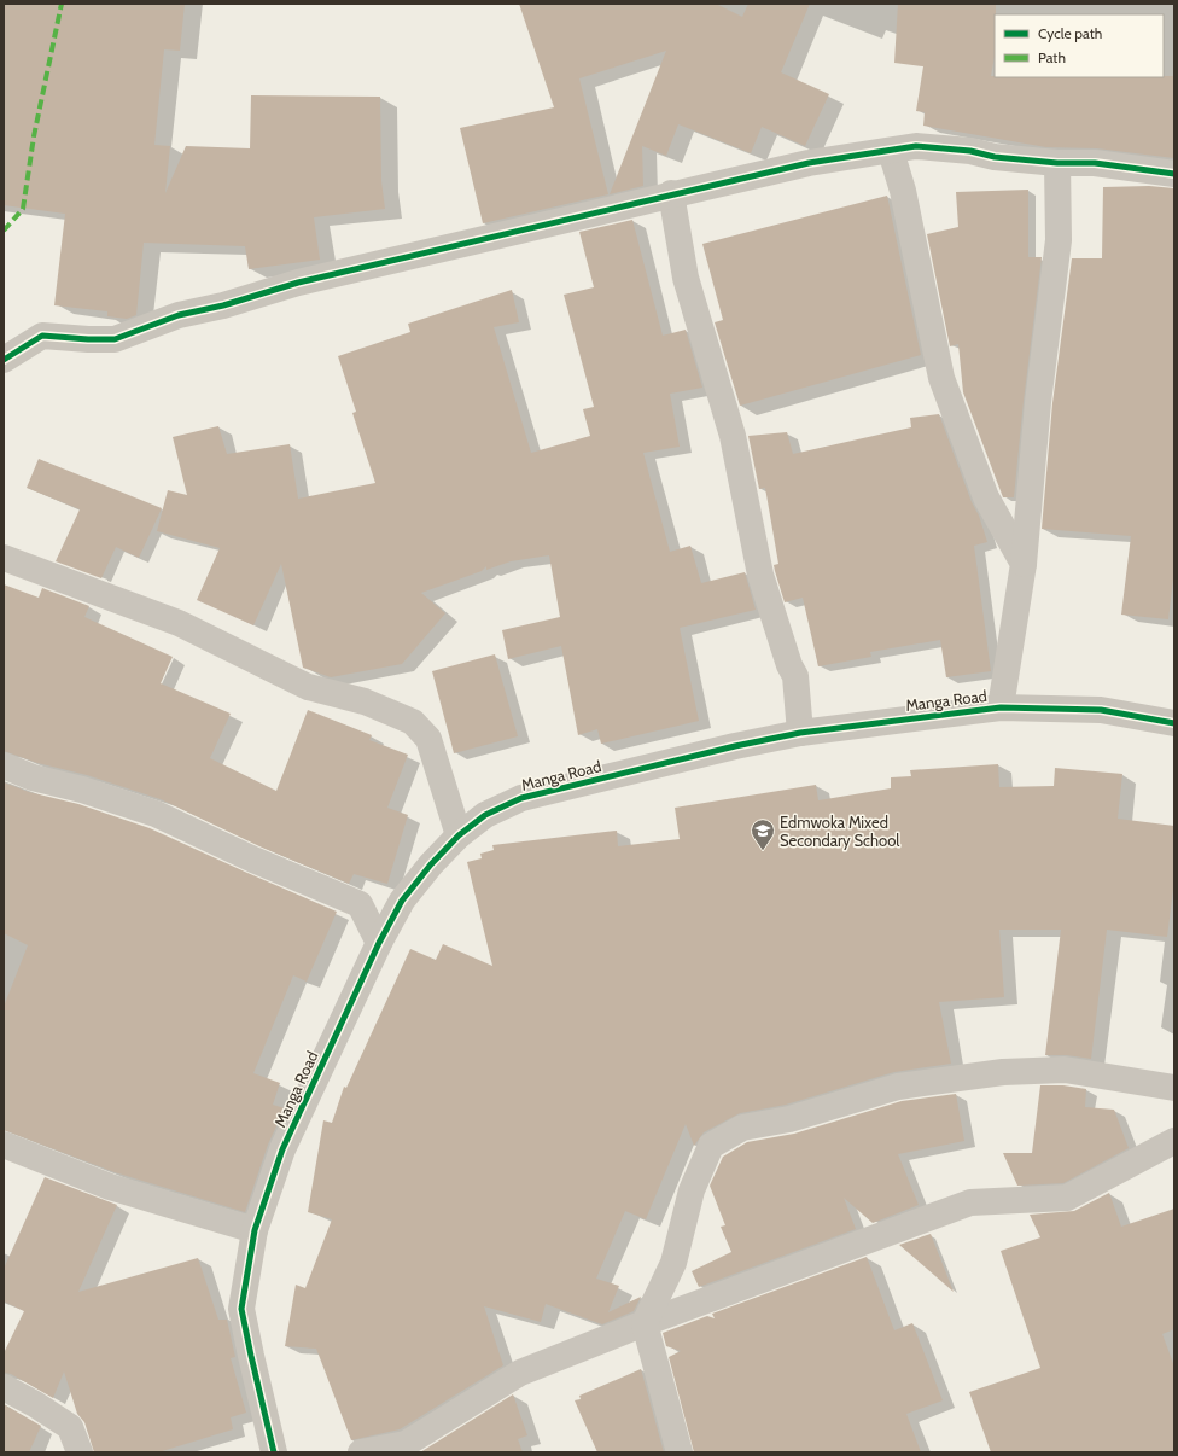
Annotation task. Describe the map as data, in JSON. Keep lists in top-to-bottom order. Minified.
{"streets":{"street":["Manga Road"]},"places":{"school or university":["Edmwoka Mixed Secondary School"]},"legend":["Cycle path","Path"]}
